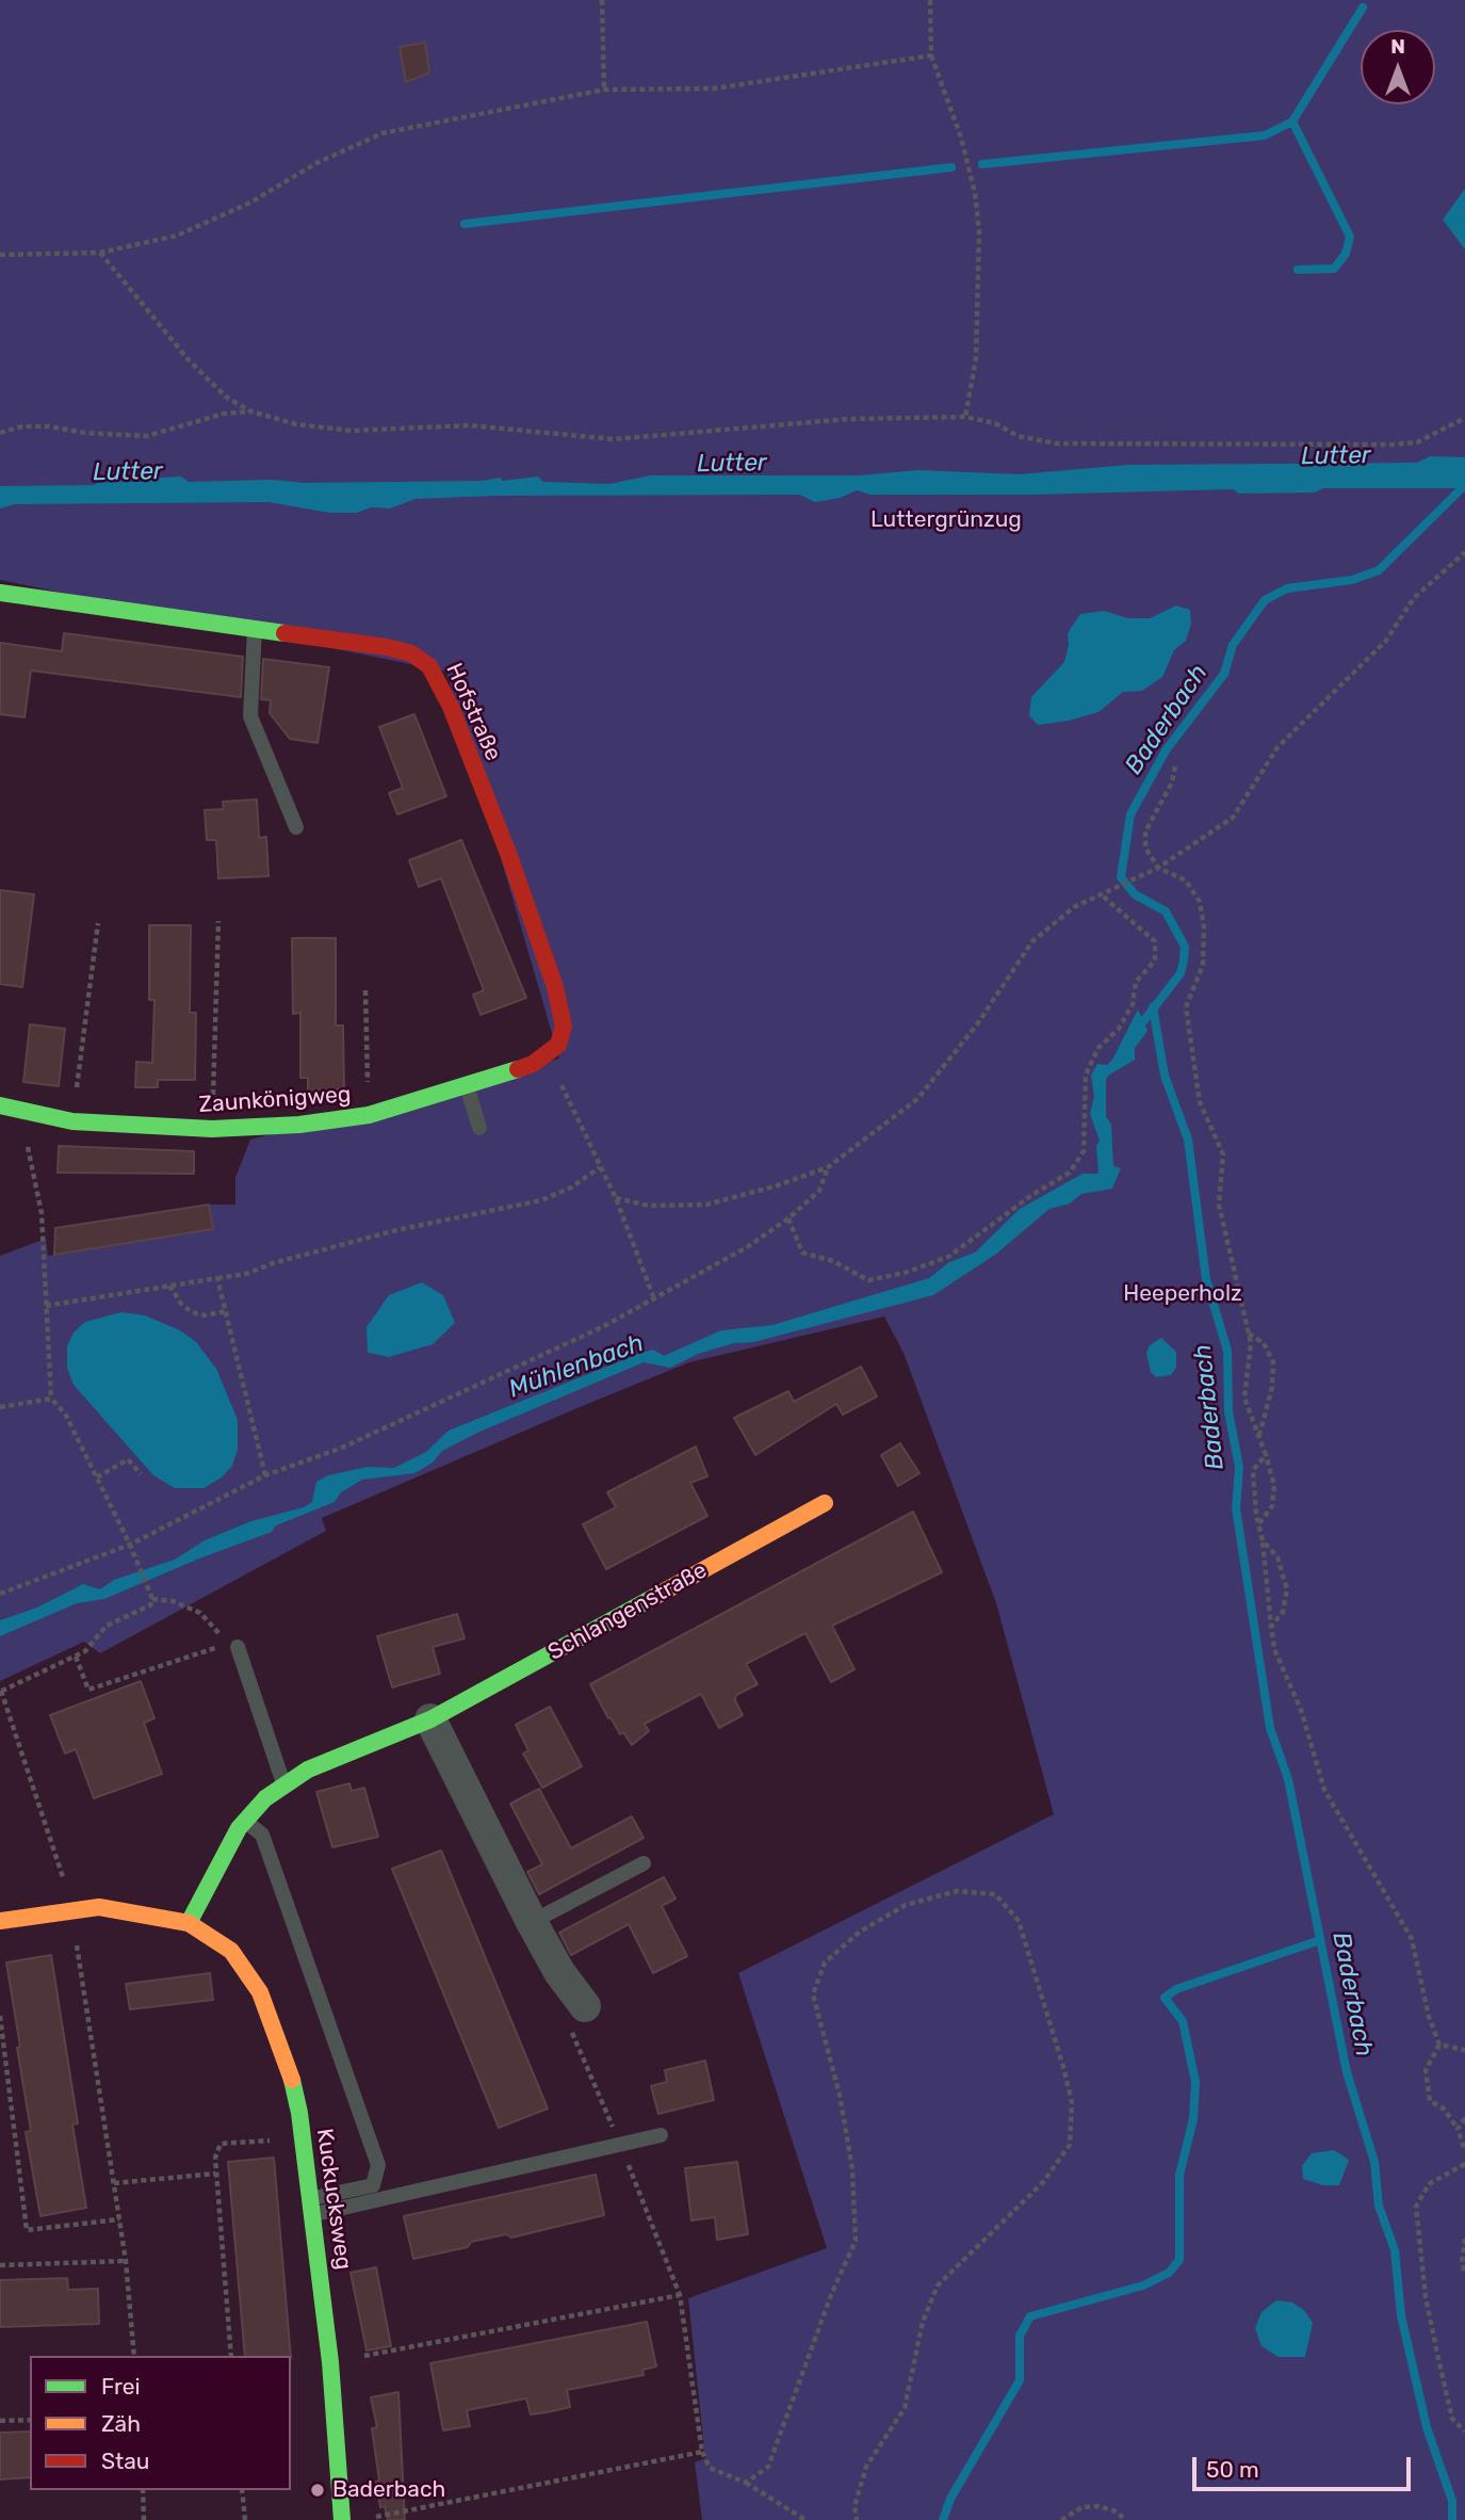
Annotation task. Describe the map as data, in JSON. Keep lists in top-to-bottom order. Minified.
{"streets":{"street":["Hofstraße","Zaunkönigweg","Schlangenstraße","Kuckucksweg"]},"crossings":[["Hofstraße","Zaunkönigweg"],["Schlangenstraße","Kuckucksweg"]],"water":["Lutter","Baderbach","Mühlenbach"],"parks":["Luttergrünzug","Heeperholz"],"places":["Baderbach"],"legend":["Frei","Zäh","Stau"],"scale_bar":"50 m","north":"top"}
